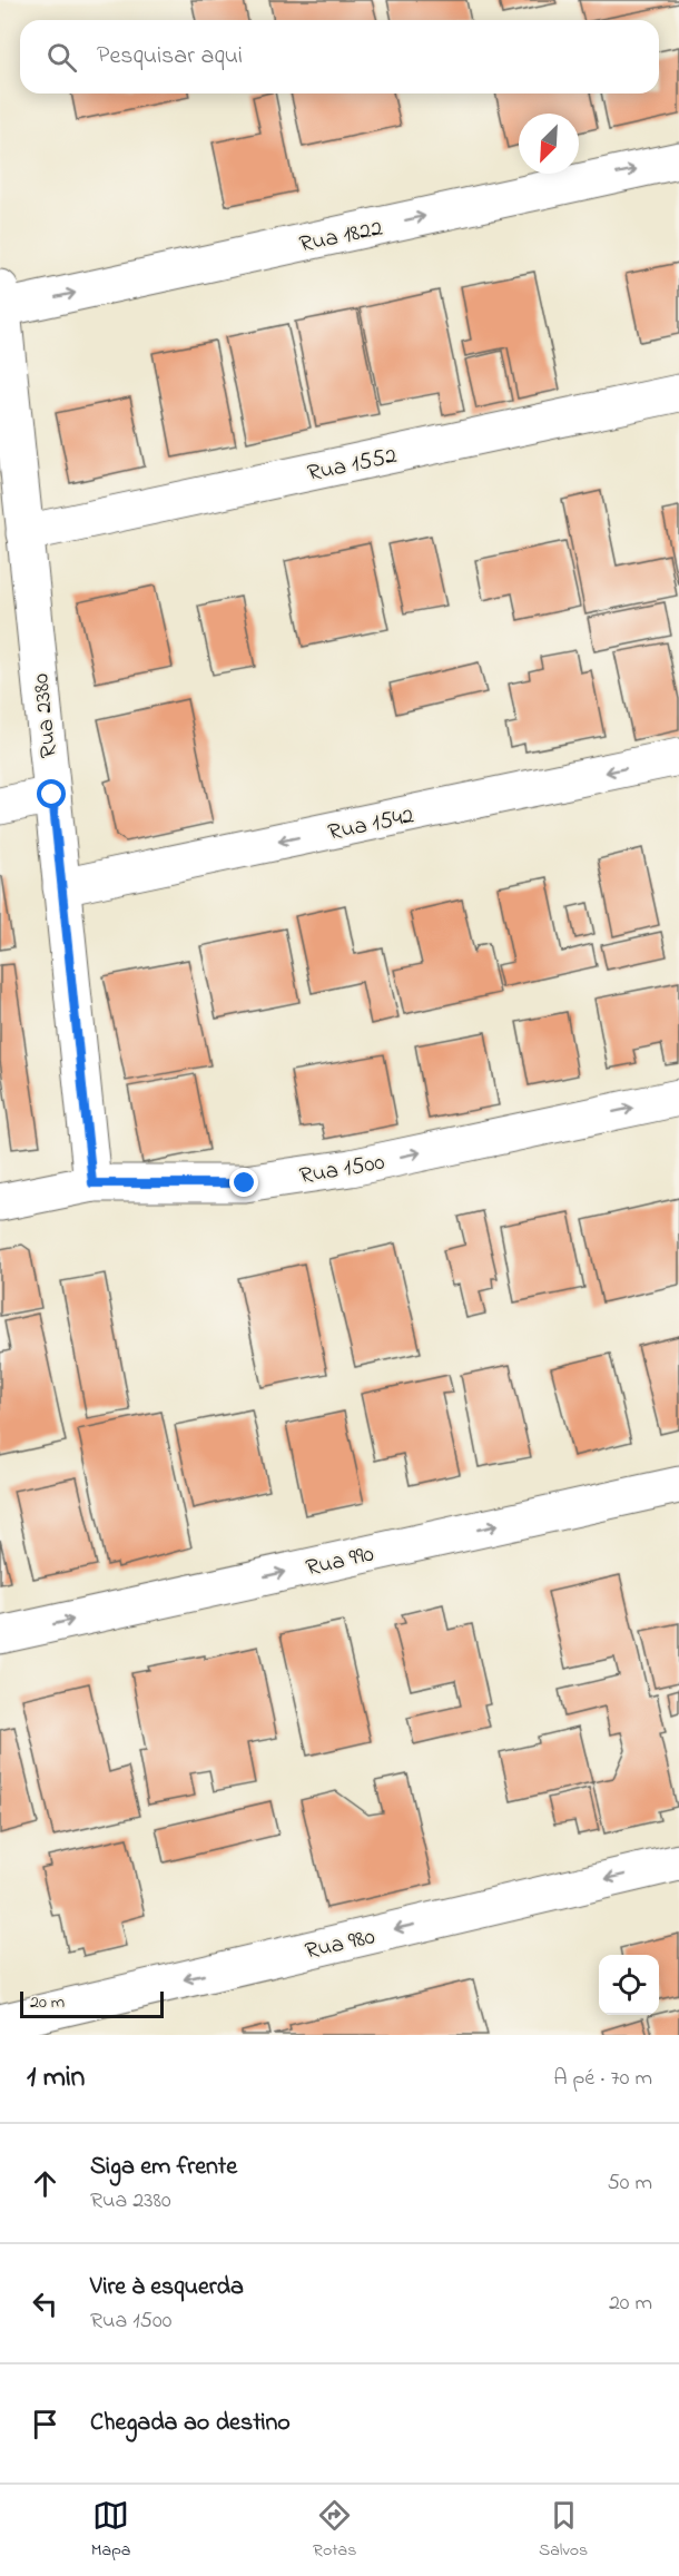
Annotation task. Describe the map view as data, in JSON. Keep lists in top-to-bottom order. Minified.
{"streets":{"street":["Rua 1822","Rua 1552","Rua 2380","Rua 1542","Rua 1500","Rua 990","Rua 980"]},"crossings":[["Rua 1822","Rua 2380"],["Rua 1552","Rua 2380"],["Rua 2380","Rua 1542"],["Rua 2380","Rua 1500"]],"one_way":["Rua 1822","Rua 1542","Rua 1500","Rua 990","Rua 980"],"scale_bar":"20 m","north":"bottom left","page":{"search":"Pesquisar aqui","scale":"20 m","heading":["1 min","A pé · 70 m"],"list":[["Siga em frente","Rua 2380","50 m"],["Vire à esquerda","Rua 1500","20 m"],"Chegada ao destino"],"nav":["Mapa","Rotas","Salvos"]}}
